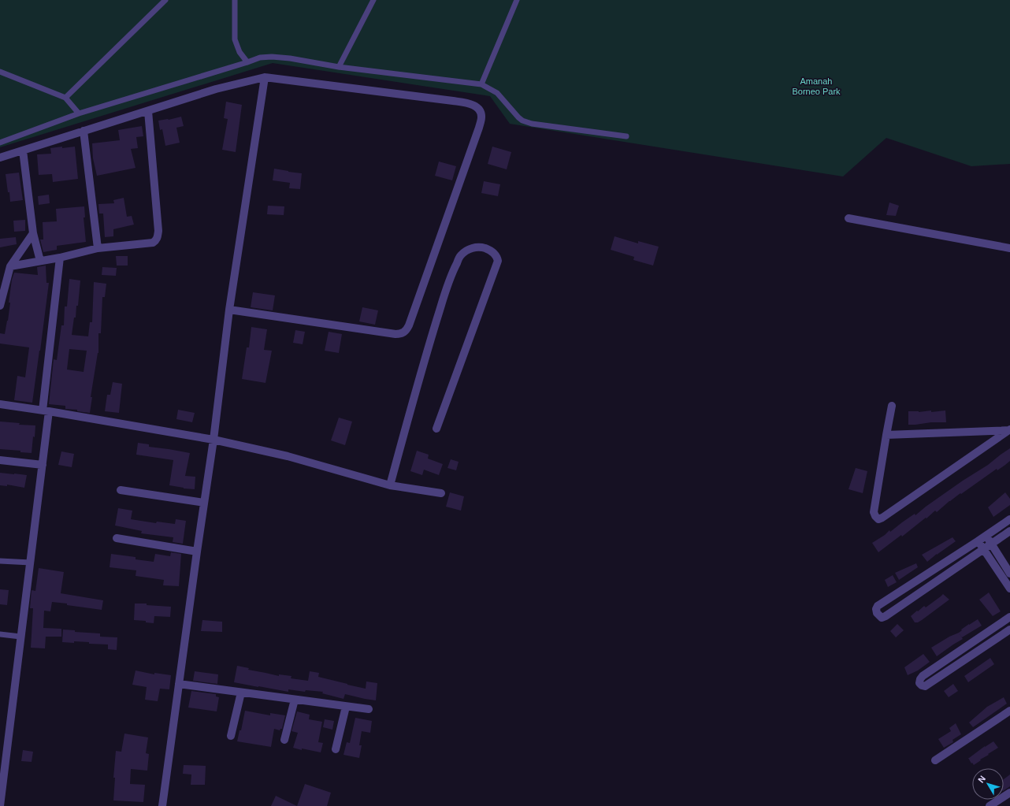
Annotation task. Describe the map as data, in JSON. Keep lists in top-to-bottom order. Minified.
{"parks":["Amanah Borneo Park"],"north":"top left"}
